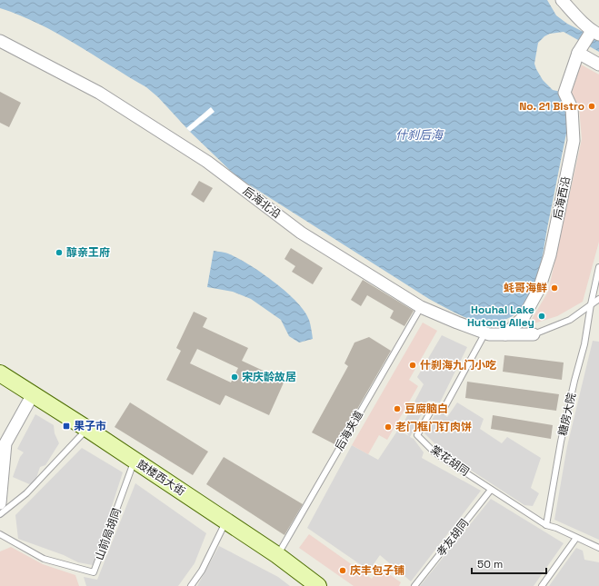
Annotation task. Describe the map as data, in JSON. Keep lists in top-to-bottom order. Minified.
{"streets":{"main road":["鼓楼西大街"],"street":["后海西沿","后海北沿"],"lane":["糖房大院","后海夹道","棠花胡同","山前局胡同","孝友胡同"]},"crossings":[["后海西沿","后海北沿"],["后海北沿","后海夹道"],["后海北沿","棠花胡同"],["糖房大院","棠花胡同"],["后海夹道","鼓楼西大街"],["棠花胡同","孝友胡同"],["鼓楼西大街","山前局胡同"]],"water":["什刹后海"],"places":{"other":["No. 21 Bistro","醇亲王府","蚝哥海鲜","Houhai Lake Hutong Alley","什刹海九门小吃","宋庆龄故居","豆腐脑白","老门框门钉肉饼","庆丰包子铺"],"transit":["果子市"]},"scale_bar":"50 m"}
